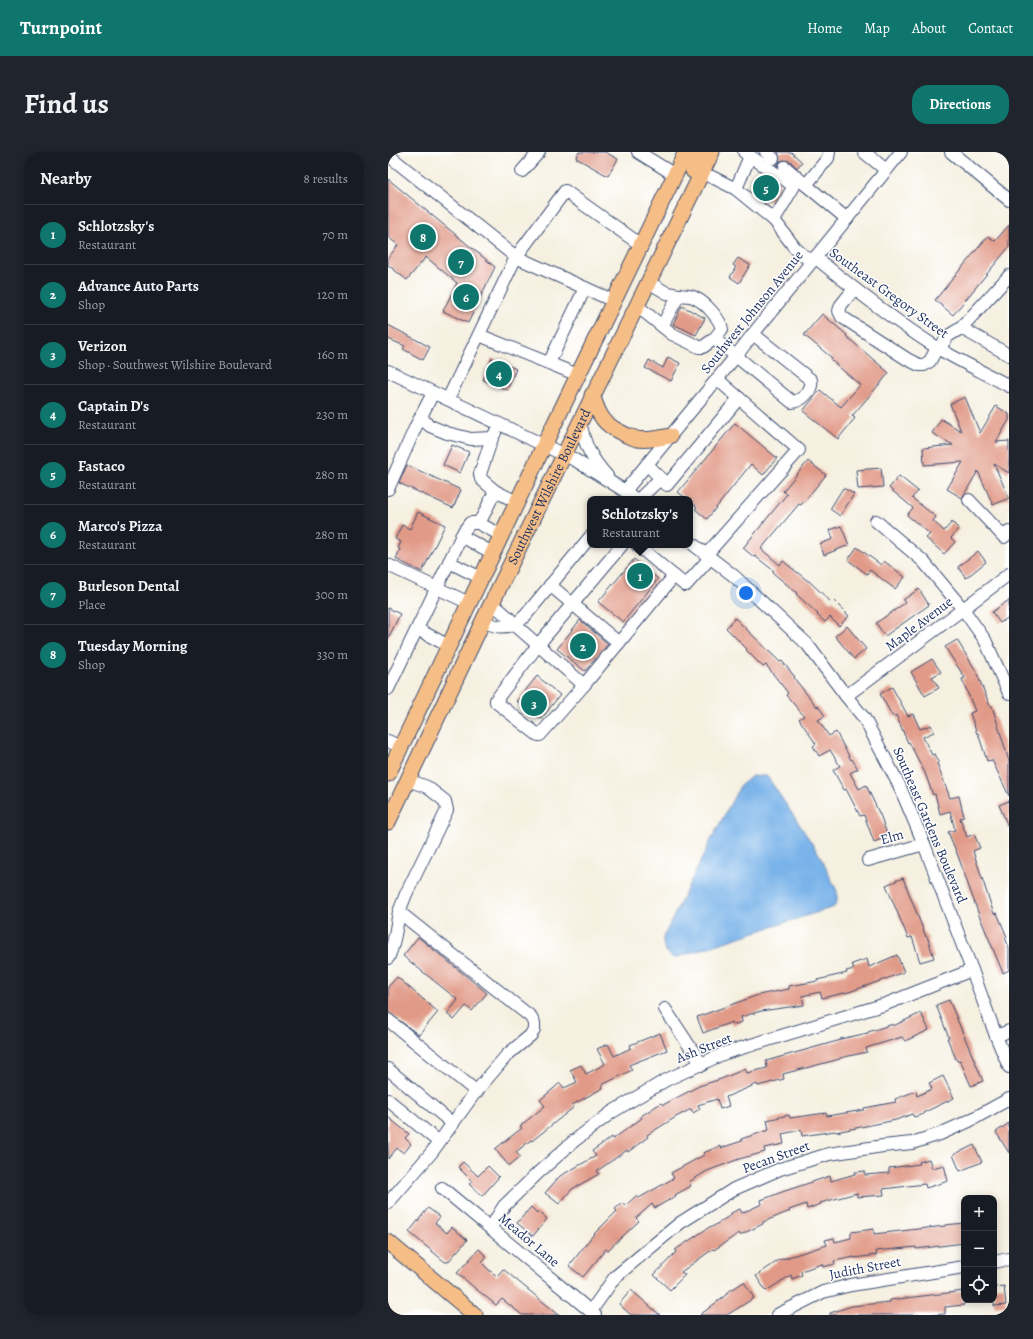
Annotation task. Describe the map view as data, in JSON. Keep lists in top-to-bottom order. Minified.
{"streets":{"main road":["Southwest Wilshire Boulevard"],"street":["Southeast Gregory Street","Southwest Johnson Avenue","Maple Avenue","Southeast Gardens Boulevard","Elm","Ash Street","Pecan Street","Meador Lane","Judith Street"]},"crossings":[["Southeast Gregory Street","Southwest Johnson Avenue"],["Southeast Gregory Street","Southwest Wilshire Boulevard"],["Maple Avenue","Southeast Gardens Boulevard"],["Southeast Gardens Boulevard","Elm"],["Southeast Gardens Boulevard","Ash Street"],["Ash Street","Meador Lane"],["Pecan Street","Meador Lane"]],"page":{"header":"Turnpoint","nav":["Home","Map","About","Contact"],"title":"Find us","buttons":"Directions","heading":["Nearby","8 results"],"pins":["5","8","7","6","4","1","2","3"],"list":[{"mark":"1","name":"Schlotzsky's","note":"Restaurant","value":"70 m"},{"mark":"2","name":"Advance Auto Parts","note":"Shop","value":"120 m"},{"mark":"3","name":"Verizon","note":"Shop · Southwest Wilshire Boulevard","value":"160 m"},{"mark":"4","name":"Captain D's","note":"Restaurant","value":"230 m"},{"mark":"5","name":"Fastaco","note":"Restaurant","value":"280 m"},{"mark":"6","name":"Marco's Pizza","note":"Restaurant","value":"280 m"},{"mark":"7","name":"Burleson Dental","note":"Place","value":"300 m"},{"mark":"8","name":"Tuesday Morning","note":"Shop","value":"330 m"}],"popup":["Schlotzsky's","Restaurant"],"map_buttons":["+","−"]}}
